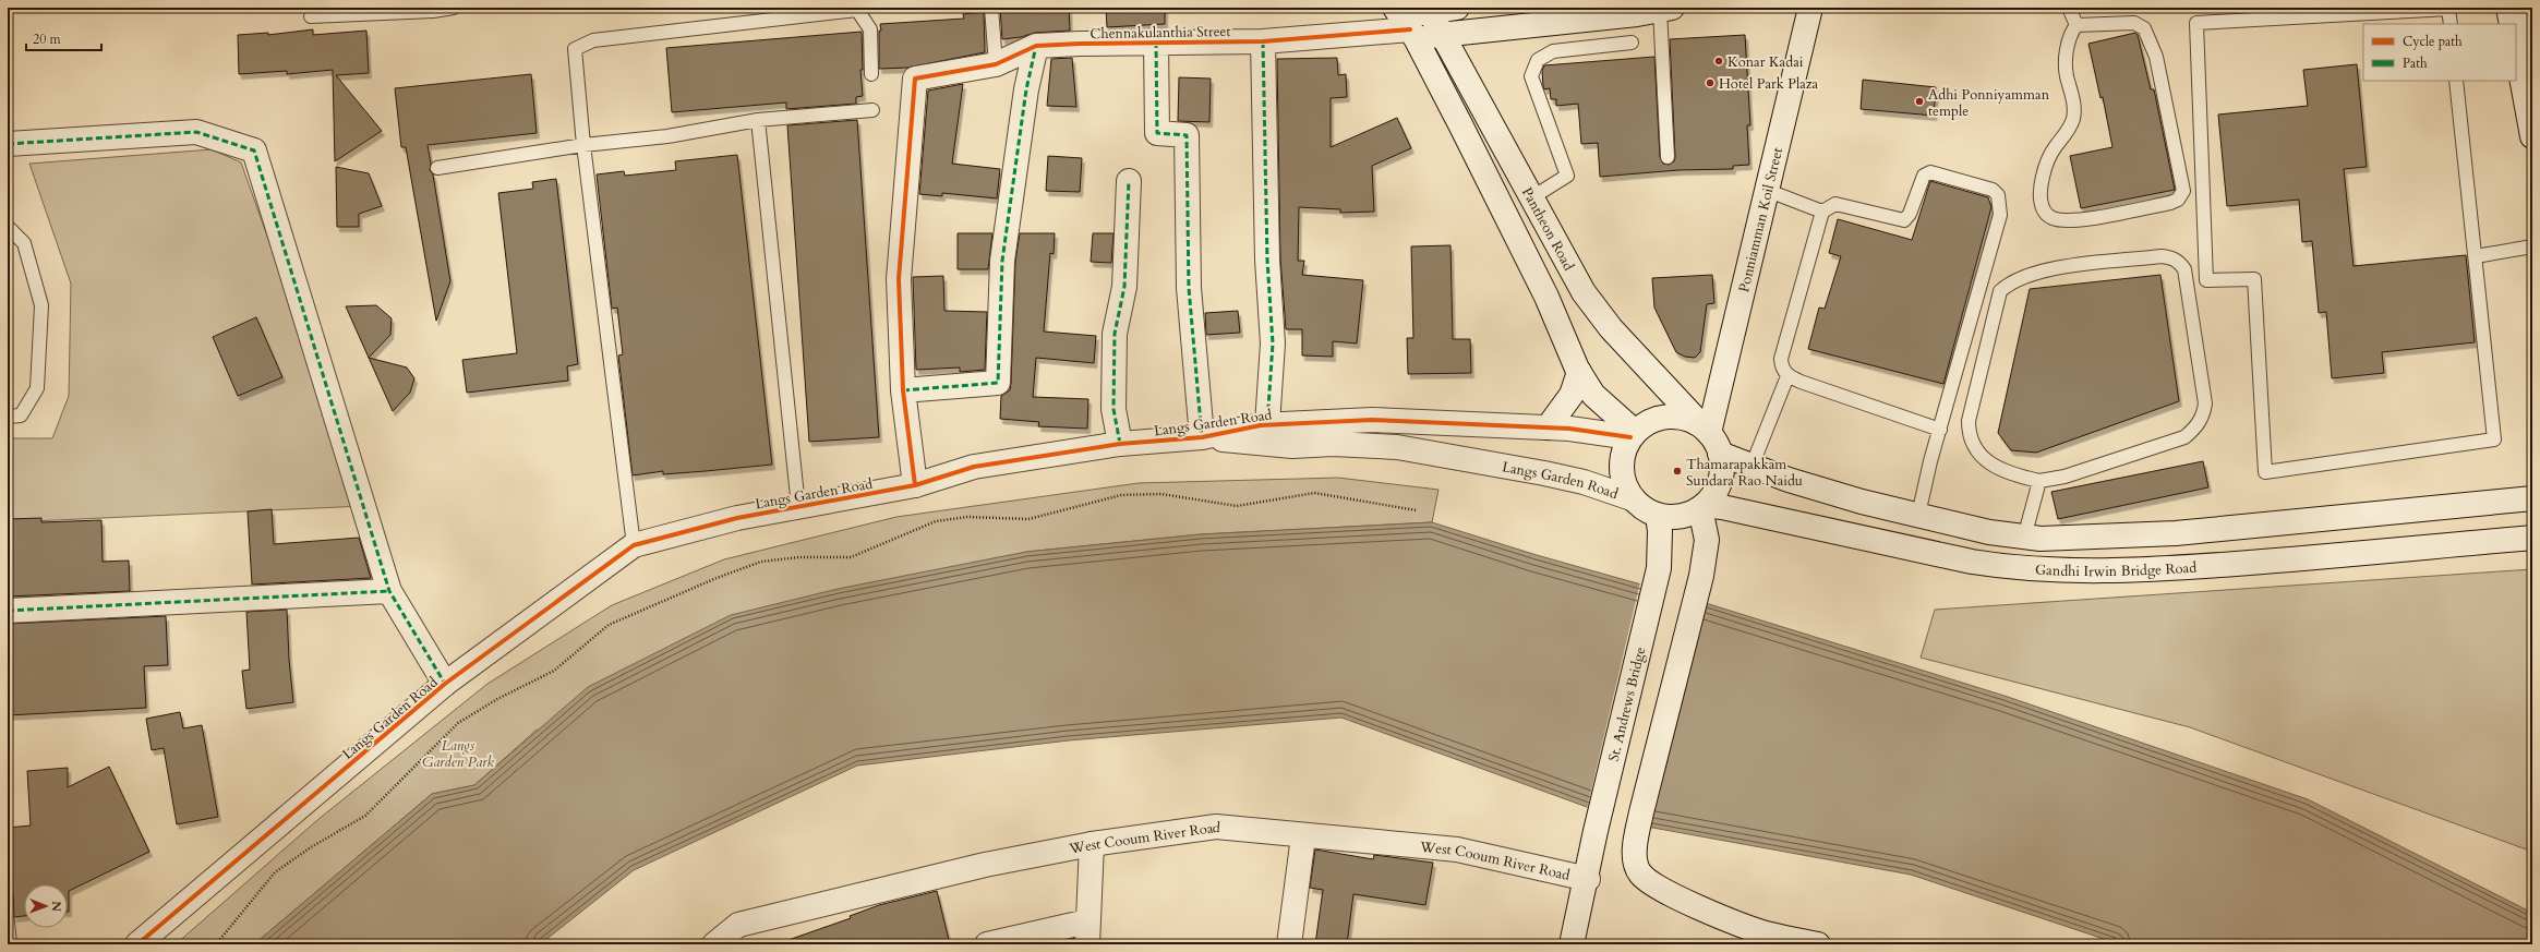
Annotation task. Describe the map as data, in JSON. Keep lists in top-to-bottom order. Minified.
{"streets":{"street":["Chennakulanthia Street","Ponniamman Koil Street","Pantheon Road","Langs Garden Road","Gandhi Irwin Bridge Road","St. Andrews Bridge","West Cooum River Road"]},"crossings":[["Ponniamman Koil Street","Pantheon Road"],["Ponniamman Koil Street","Langs Garden Road"],["Ponniamman Koil Street","Gandhi Irwin Bridge Road"],["Ponniamman Koil Street","St. Andrews Bridge"],["Pantheon Road","Langs Garden Road"],["Pantheon Road","Gandhi Irwin Bridge Road"],["Pantheon Road","St. Andrews Bridge"],["Langs Garden Road","Gandhi Irwin Bridge Road"],["Langs Garden Road","St. Andrews Bridge"],["Gandhi Irwin Bridge Road","St. Andrews Bridge"],["St. Andrews Bridge","West Cooum River Road"]],"parks":["Langs Garden Park"],"places":["Konar Kadai","Hotel Park Plaza","Adhi Ponniyamman temple","Thamarapakkam Sundara Rao Naidu"],"legend":["Cycle path","Path"],"scale_bar":"20 m","north":"right"}
